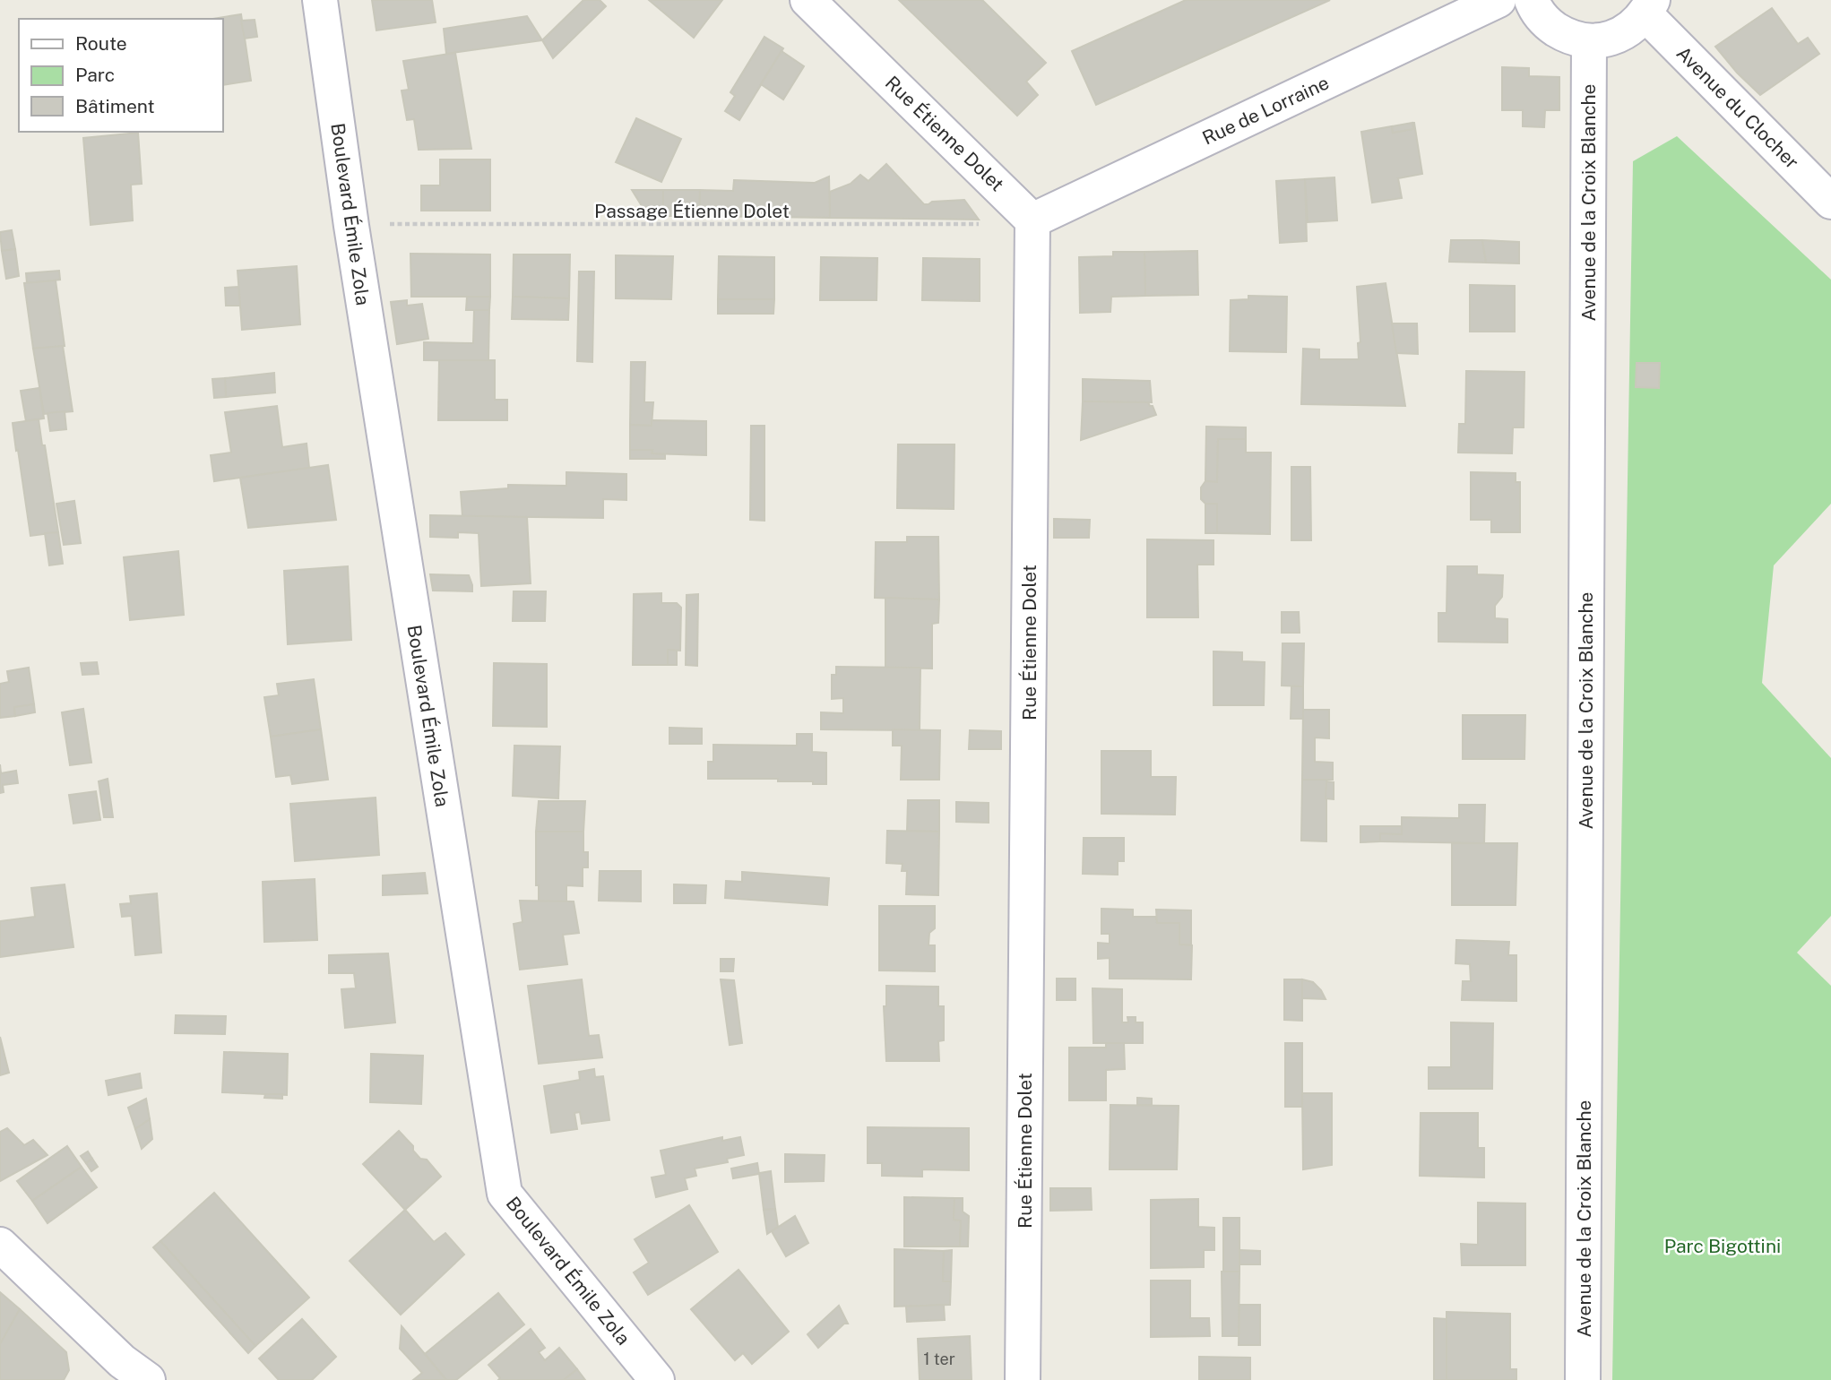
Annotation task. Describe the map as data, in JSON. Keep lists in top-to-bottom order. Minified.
{"streets":{"street":["Avenue du Clocher","Rue de Lorraine","Rue Étienne Dolet","Avenue de la Croix Blanche","Boulevard Émile Zola"],"path":["Passage Étienne Dolet"]},"crossings":[["Rue de Lorraine","Rue Étienne Dolet"],["Rue de Lorraine","Passage Étienne Dolet"],["Rue Étienne Dolet","Passage Étienne Dolet"],["Passage Étienne Dolet","Boulevard Émile Zola"]],"parks":["Parc Bigottini"],"house_numbers":["1 ter"],"legend":["Route","Parc","Bâtiment"]}
